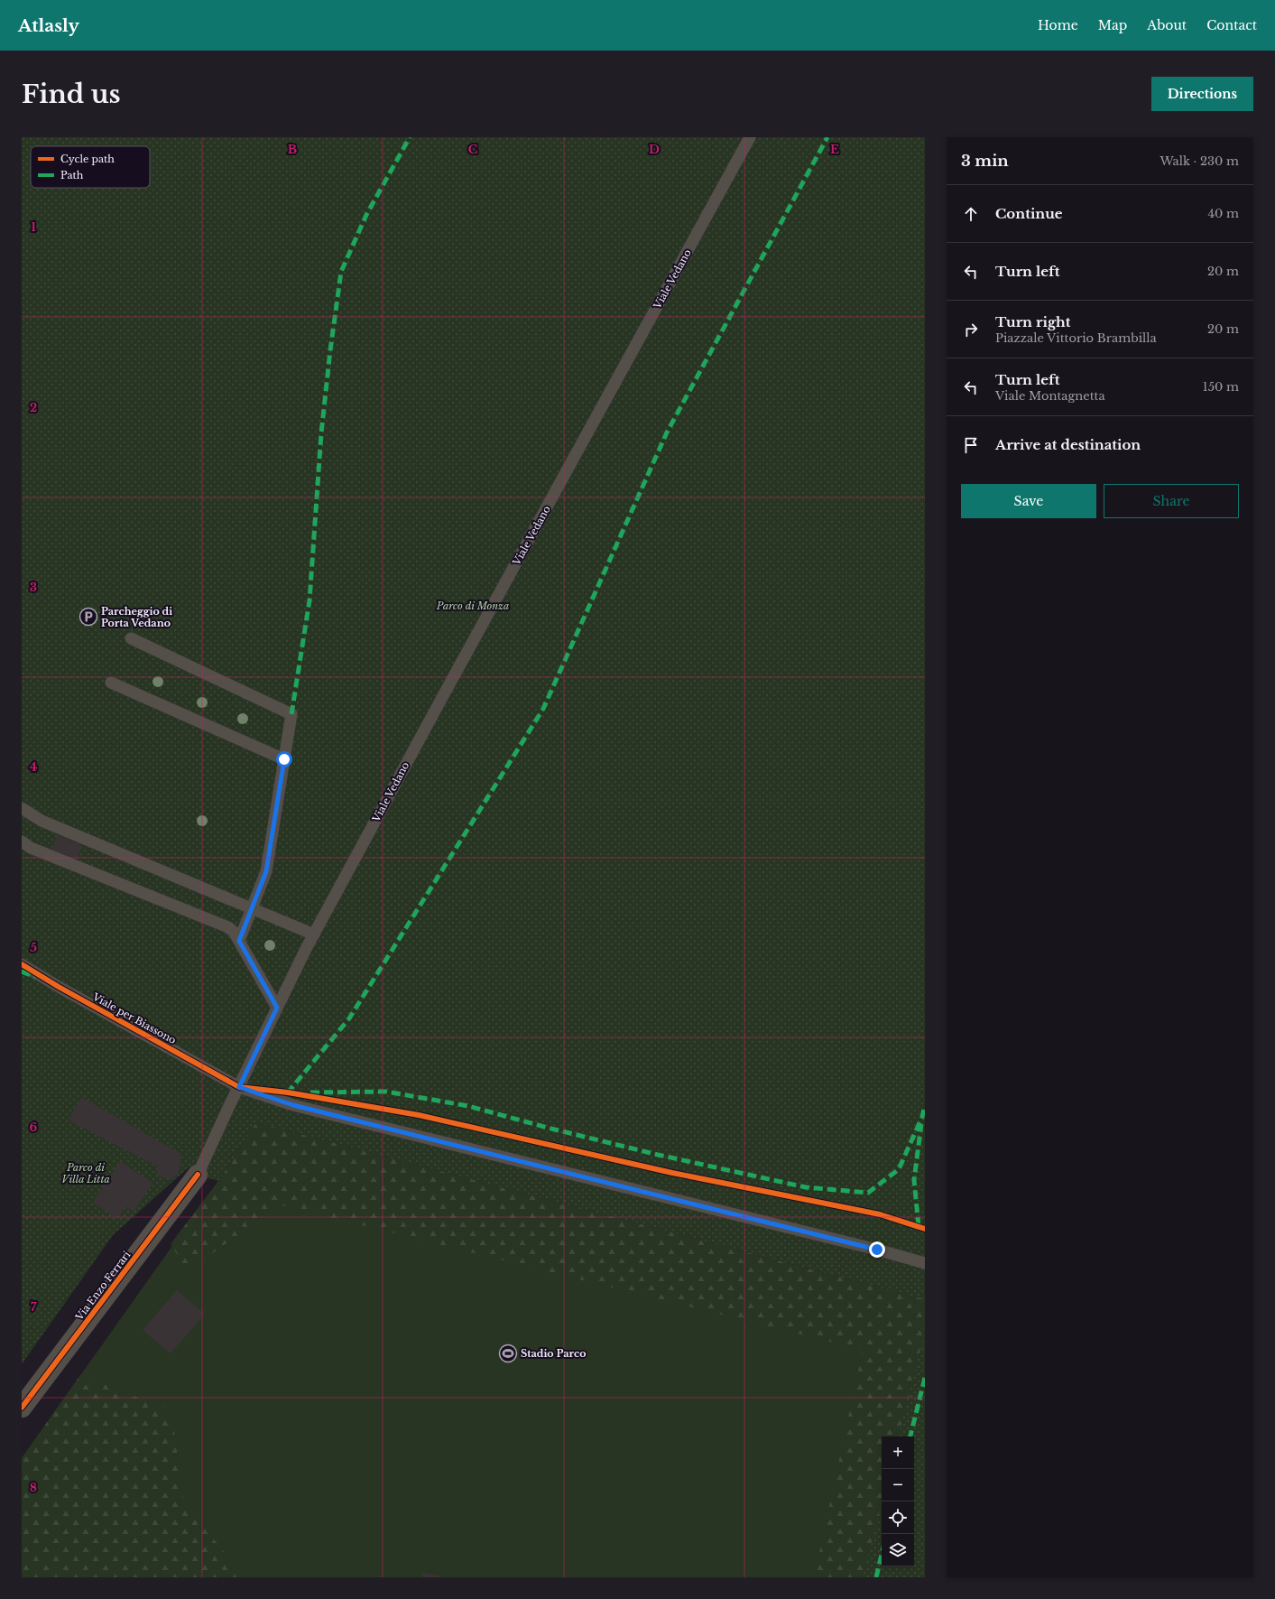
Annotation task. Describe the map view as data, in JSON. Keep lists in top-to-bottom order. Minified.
{"streets":{"street":["Via Enzo Ferrari"],"lane":["Viale Vedano","Viale per Biassono"]},"crossings":[["Viale Vedano","Viale per Biassono"],["Viale Vedano","Via Enzo Ferrari"]],"parks":["Parco di Monza","Parco di Villa Litta"],"places":{"parking":["Parcheggio di Porta Vedano"],"sports":["Stadio Parco"]},"legend":["Cycle path","Path"],"page":{"header":"Atlasly","nav":["Home","Map","About","Contact"],"buttons":["Directions",["Save","Share"]],"title":"Find us","heading":["3 min","Walk · 230 m"],"list":[["Continue","40 m"],["Turn left","20 m"],["Turn right","Piazzale Vittorio Brambilla","20 m"],["Turn left","Viale Montagnetta","150 m"],"Arrive at destination"],"map_buttons":["+","−"]},"grid":{"columns":["B","C","D","E"],"rows":["1","2","3","4","5","6","7","8"]}}
